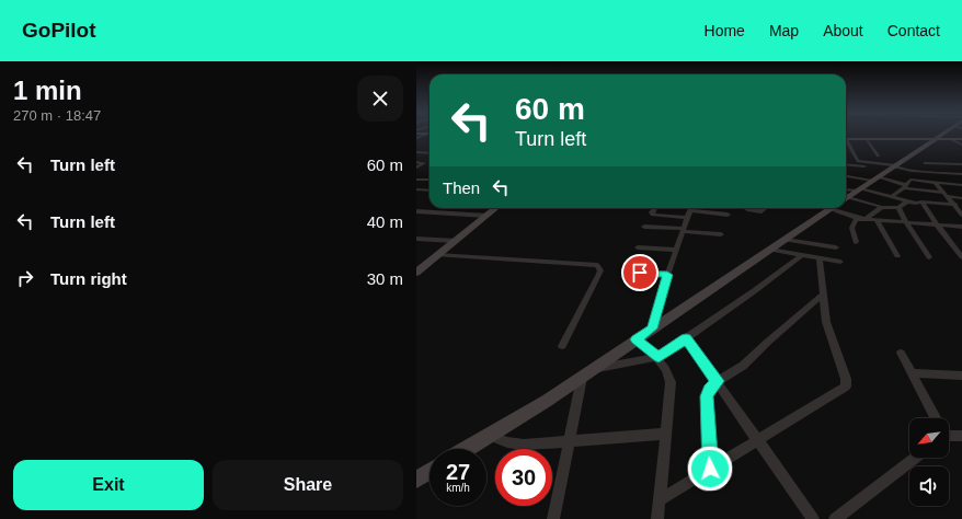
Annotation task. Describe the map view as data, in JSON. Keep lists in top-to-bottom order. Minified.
{"north":"bottom left","page":{"header":"GoPilot","nav":["Home","Map","About","Contact"],"heading":["1 min","270 m · 18:47"],"turn":["60 m","Turn left"],"list":[{"name":"Turn left","value":"60 m"},{"name":"Turn left","value":"40 m"},{"name":"Turn right","value":"30 m"}],"then":"Then","speed":"27 km/h","limit":"30","buttons":["Exit","Share"]}}
